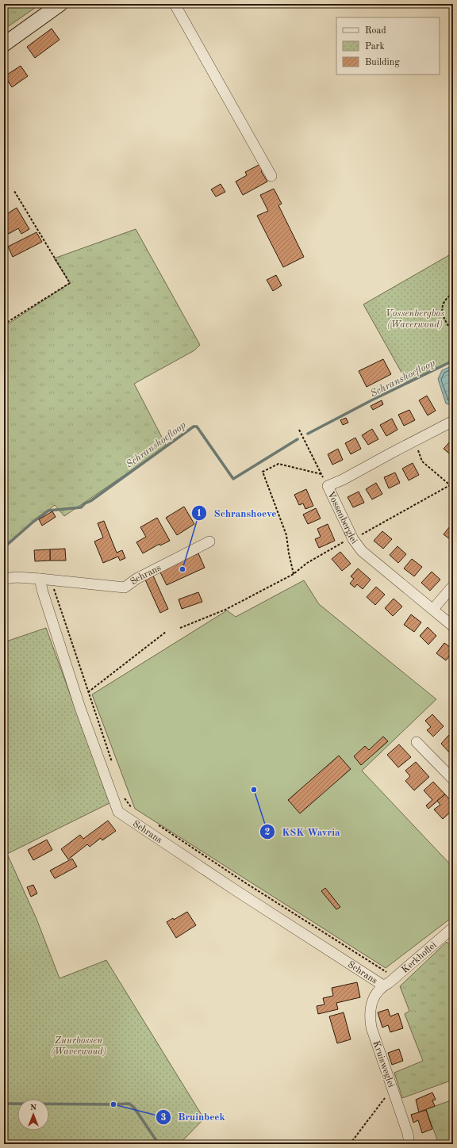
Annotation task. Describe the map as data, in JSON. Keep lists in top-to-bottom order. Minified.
{"streets":{"street":["Vossenberglei","Schrans","Kerkhoflei","Kruisweglei"]},"crossings":[["Schrans","Kerkhoflei"],["Schrans","Kruisweglei"],["Kerkhoflei","Kruisweglei"]],"water":["Schranshoefloop"],"parks":["Vossenbergbos (Waverwoud)","Zuurbossen (Waverwoud)"],"places":["Schranshoeve","KSK Wavria","Bruinbeek"],"legend":["Road","Park","Building"],"north":"top"}
